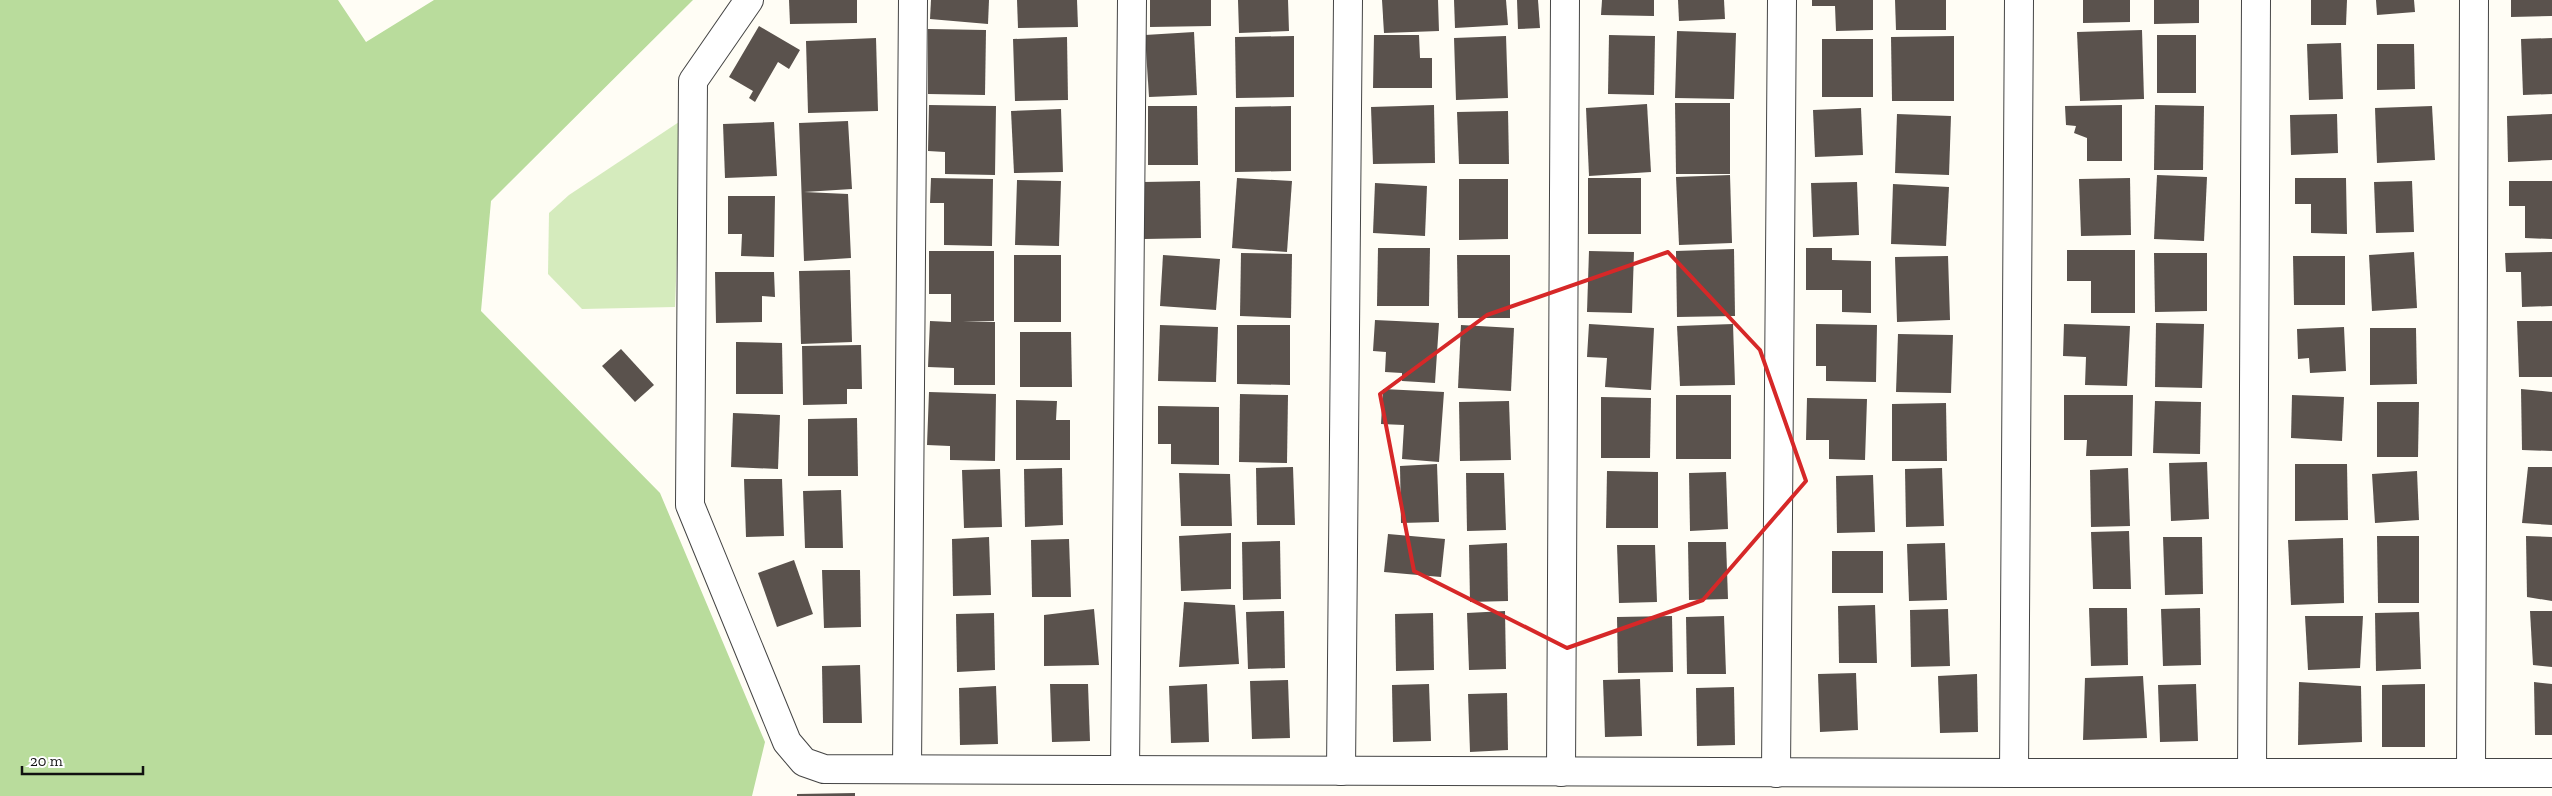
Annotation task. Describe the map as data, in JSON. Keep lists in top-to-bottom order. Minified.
{"scale_bar":"20 m"}
